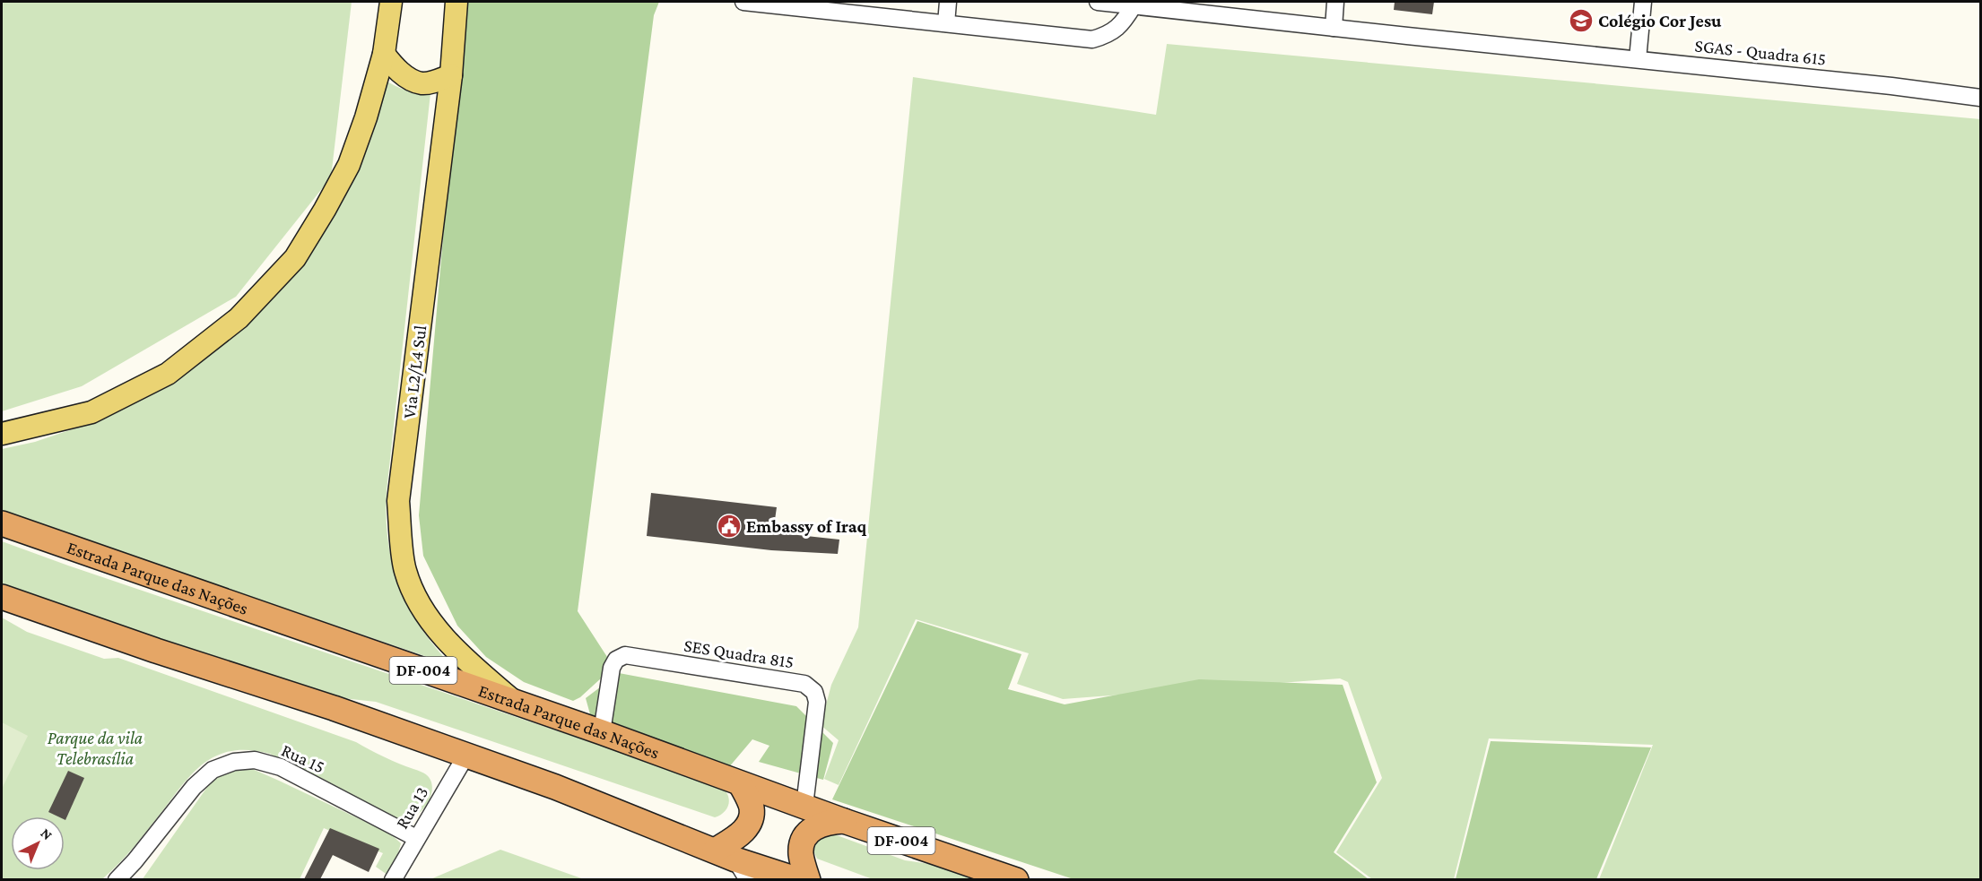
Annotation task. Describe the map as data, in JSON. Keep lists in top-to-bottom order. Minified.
{"streets":{"highway":["Estrada Parque das Nações","DF-004"],"main road":["Via L2/L4 Sul"],"street":["SGAS - Quadra 615","SES Quadra 815","Rua 15","Rua 13"]},"crossings":[["Via L2/L4 Sul","Estrada Parque das Nações"],["Estrada Parque das Nações","SES Quadra 815"],["Rua 15","Rua 13"]],"parks":["Parque da vila Telebrasília"],"places":{"school or university":["Colégio Cor Jesu"],"public building":["Embassy of Iraq"]},"north":"top right"}
